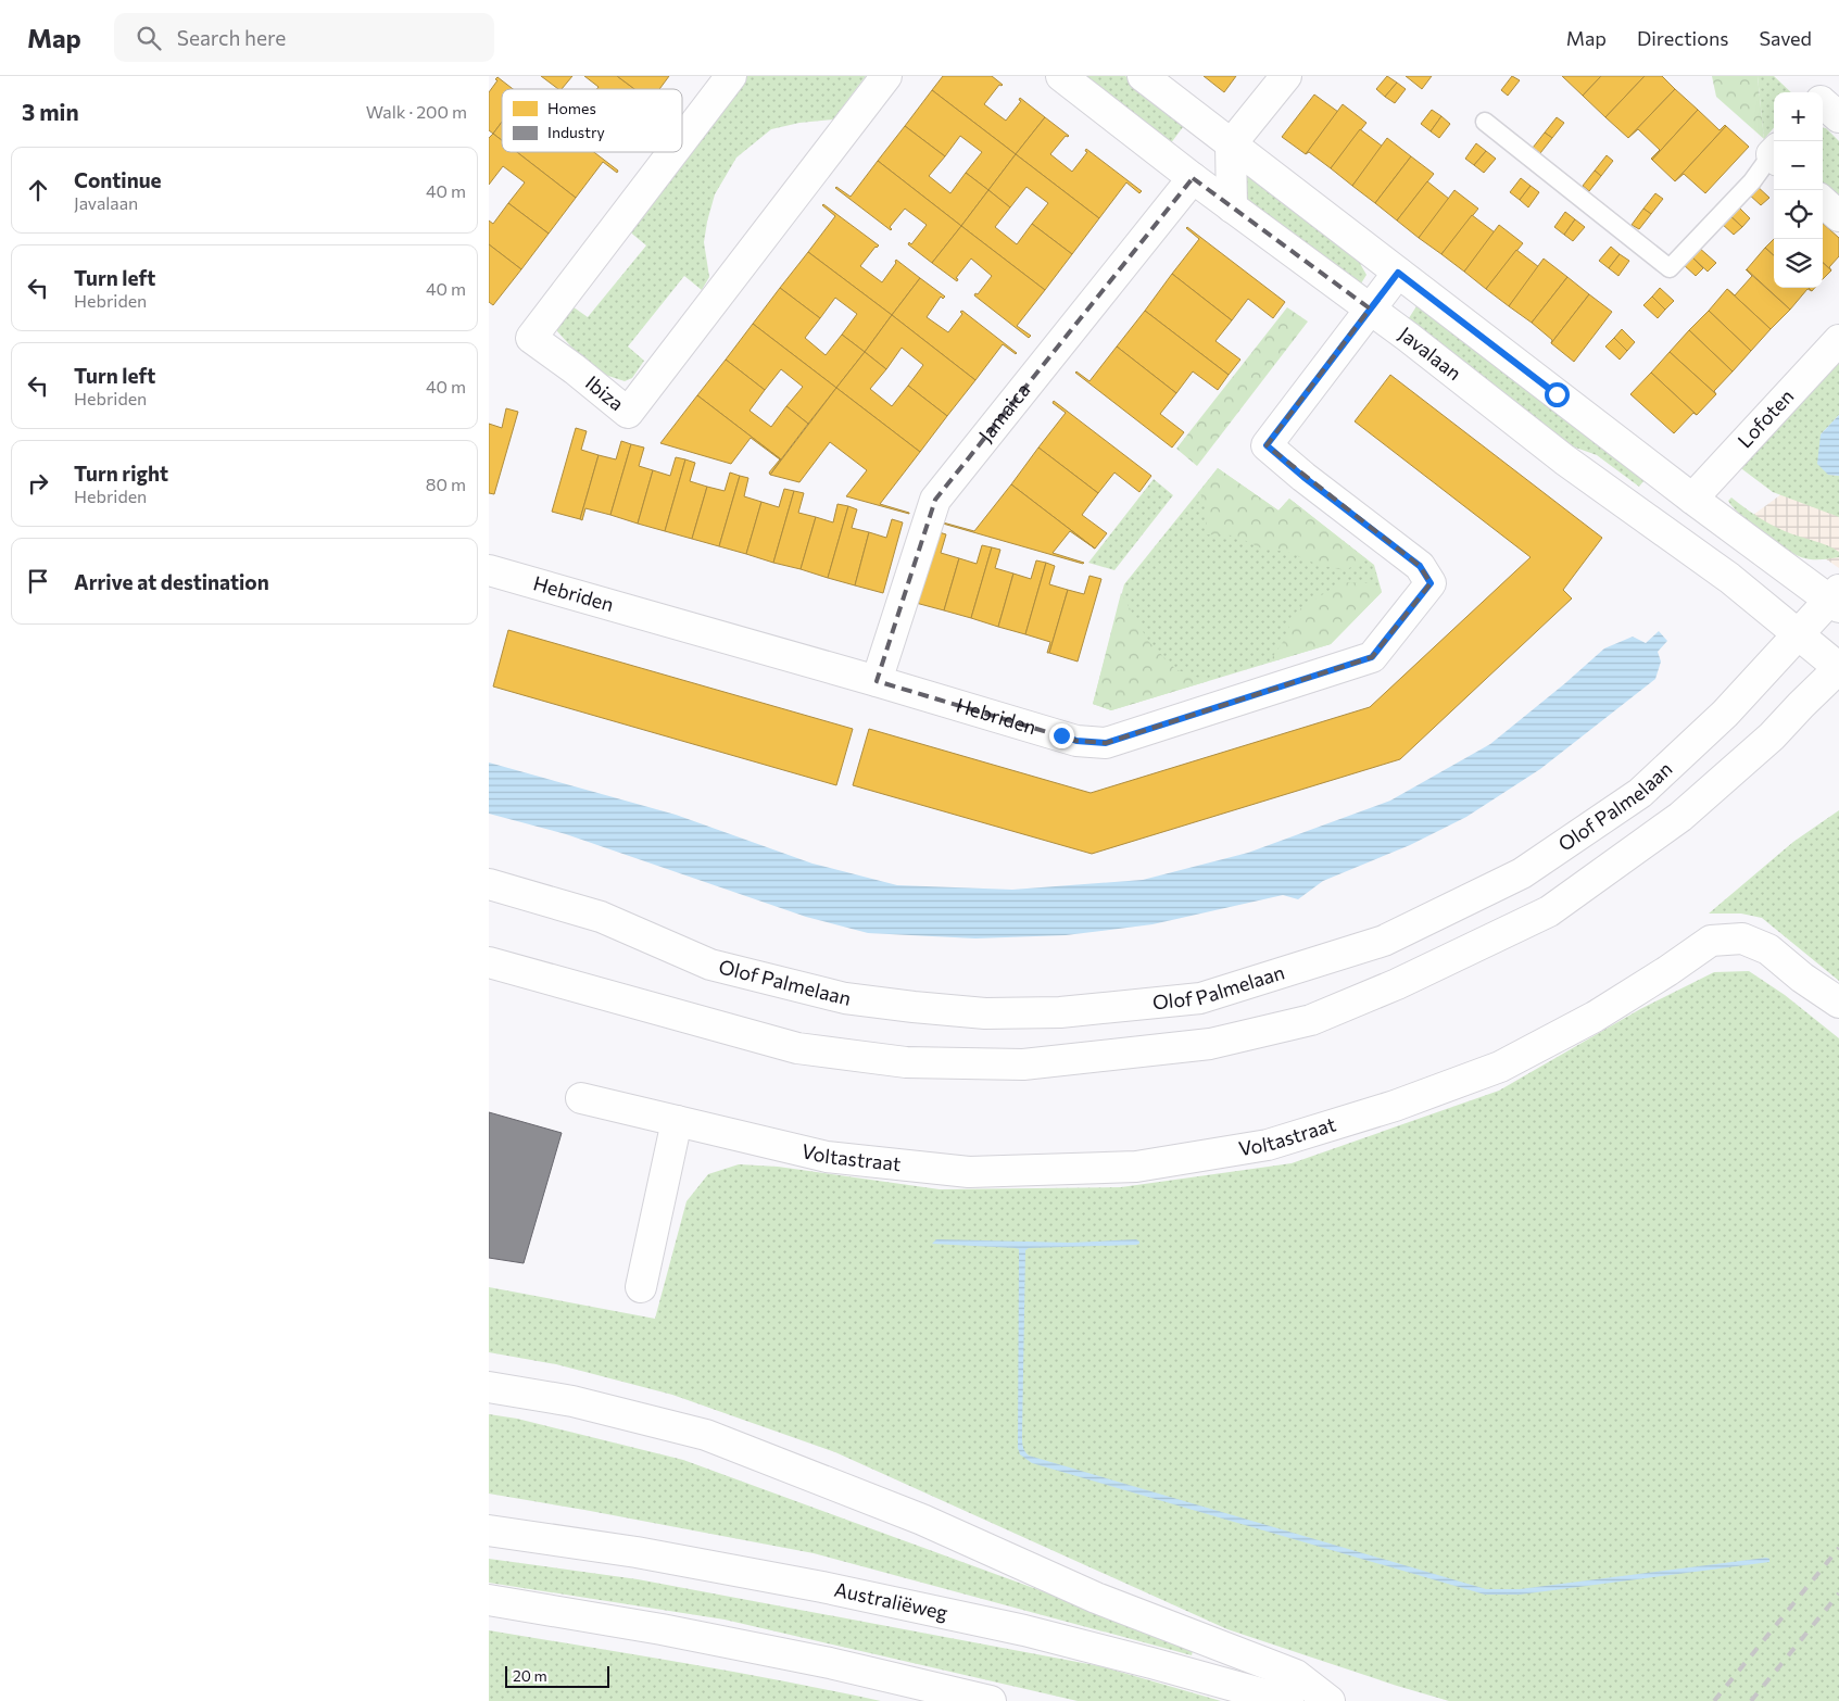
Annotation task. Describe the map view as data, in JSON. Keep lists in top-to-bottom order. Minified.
{"streets":{"street":["Javalaan","Ibiza","Jamaica","Lofoten","Hebriden","Olof Palmelaan","Voltastraat","Australiëweg"]},"crossings":[["Javalaan","Jamaica"],["Javalaan","Hebriden"],["Javalaan","Olof Palmelaan"],["Jamaica","Hebriden"]],"legend":["Homes","Industry"],"scale_bar":"20 m","page":{"header":"Map","search":"Search here","nav":["Map","Directions","Saved"],"heading":["3 min","Walk · 200 m"],"map_buttons":["+","−"],"list":[["Continue","Javalaan","40 m"],["Turn left","Hebriden","40 m"],["Turn left","Hebriden","40 m"],["Turn right","Hebriden","80 m"],"Arrive at destination"],"scale":"20 m"}}
